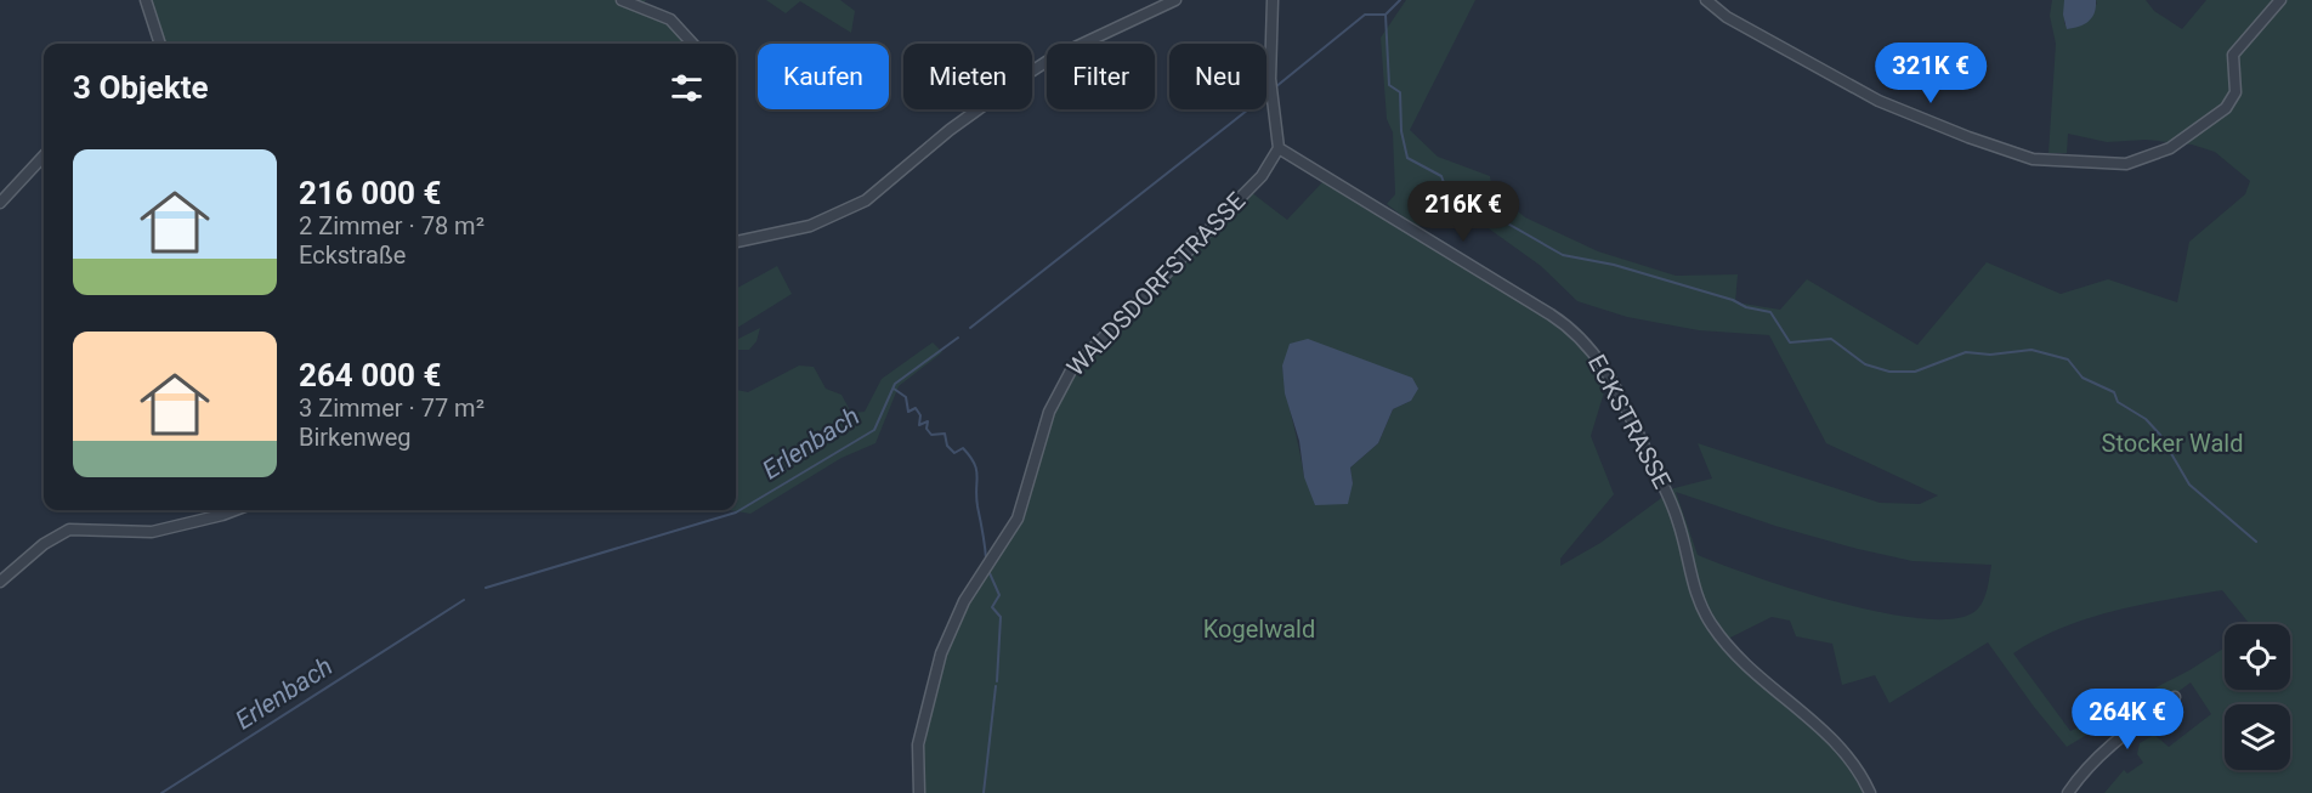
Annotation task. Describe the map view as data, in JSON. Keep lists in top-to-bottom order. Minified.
{"streets":{"street":["WALDSDORFSTRASSE","ECKSTRASSE"]},"crossings":[["WALDSDORFSTRASSE","ECKSTRASSE"]],"water":["Erlenbach"],"parks":["Stocker Wald","Kogelwald"],"page":{"price":["321K €","216K €","264K €"],"chip":["Kaufen","Mieten","Filter","Neu"],"heading":"3 Objekte","list":[{"name":"216 000 €","note":"2 Zimmer · 78 m² · Eckstraße"},{"name":"264 000 €","note":"3 Zimmer · 77 m² · Birkenweg"}]}}
